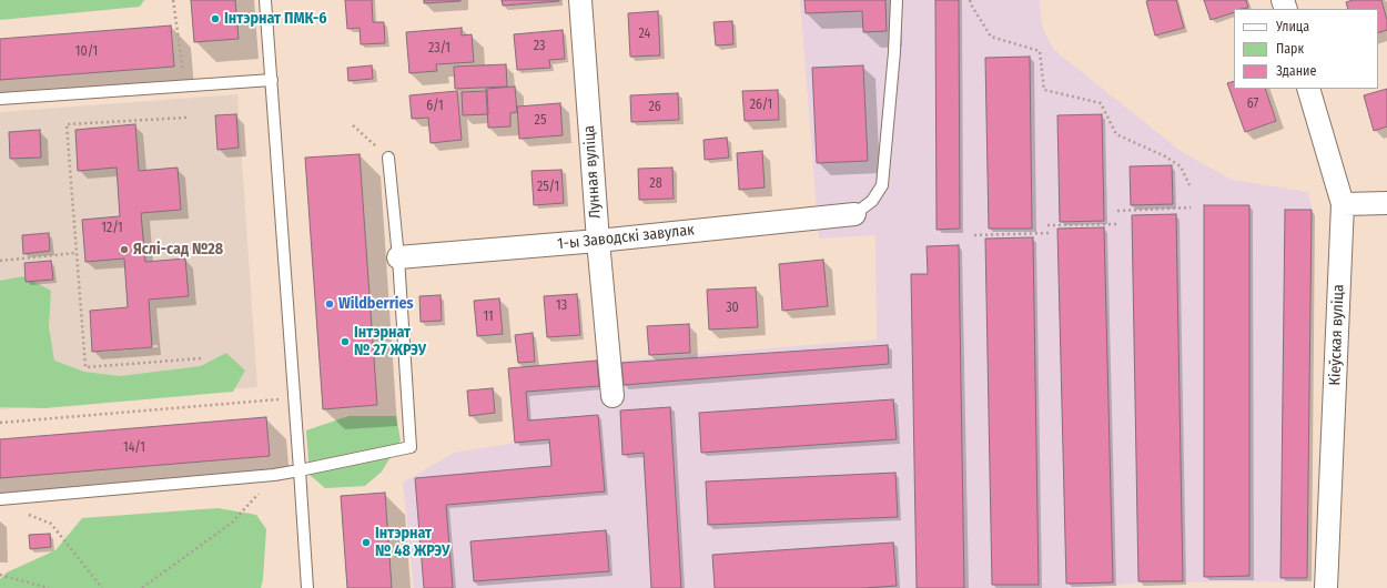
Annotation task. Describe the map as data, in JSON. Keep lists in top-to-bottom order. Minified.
{"streets":{"street":["Лунная вуліца","1-ы Заводскі завулак","Кіеўская вуліца"]},"crossings":[["Лунная вуліца","1-ы Заводскі завулак"]],"places":["Інтэрнат ПМК-6","Яслі-сад №28","Wildberries","Інтэрнат № 27 ЖРЭУ","Інтэрнат № 48 ЖРЭУ"],"house_numbers":["24","23","23/1","10/1","67","26/1","6/1","26","25","28","25/1","12/1","13","30","11","14/1"],"legend":["Улица","Парк","Здание"]}
